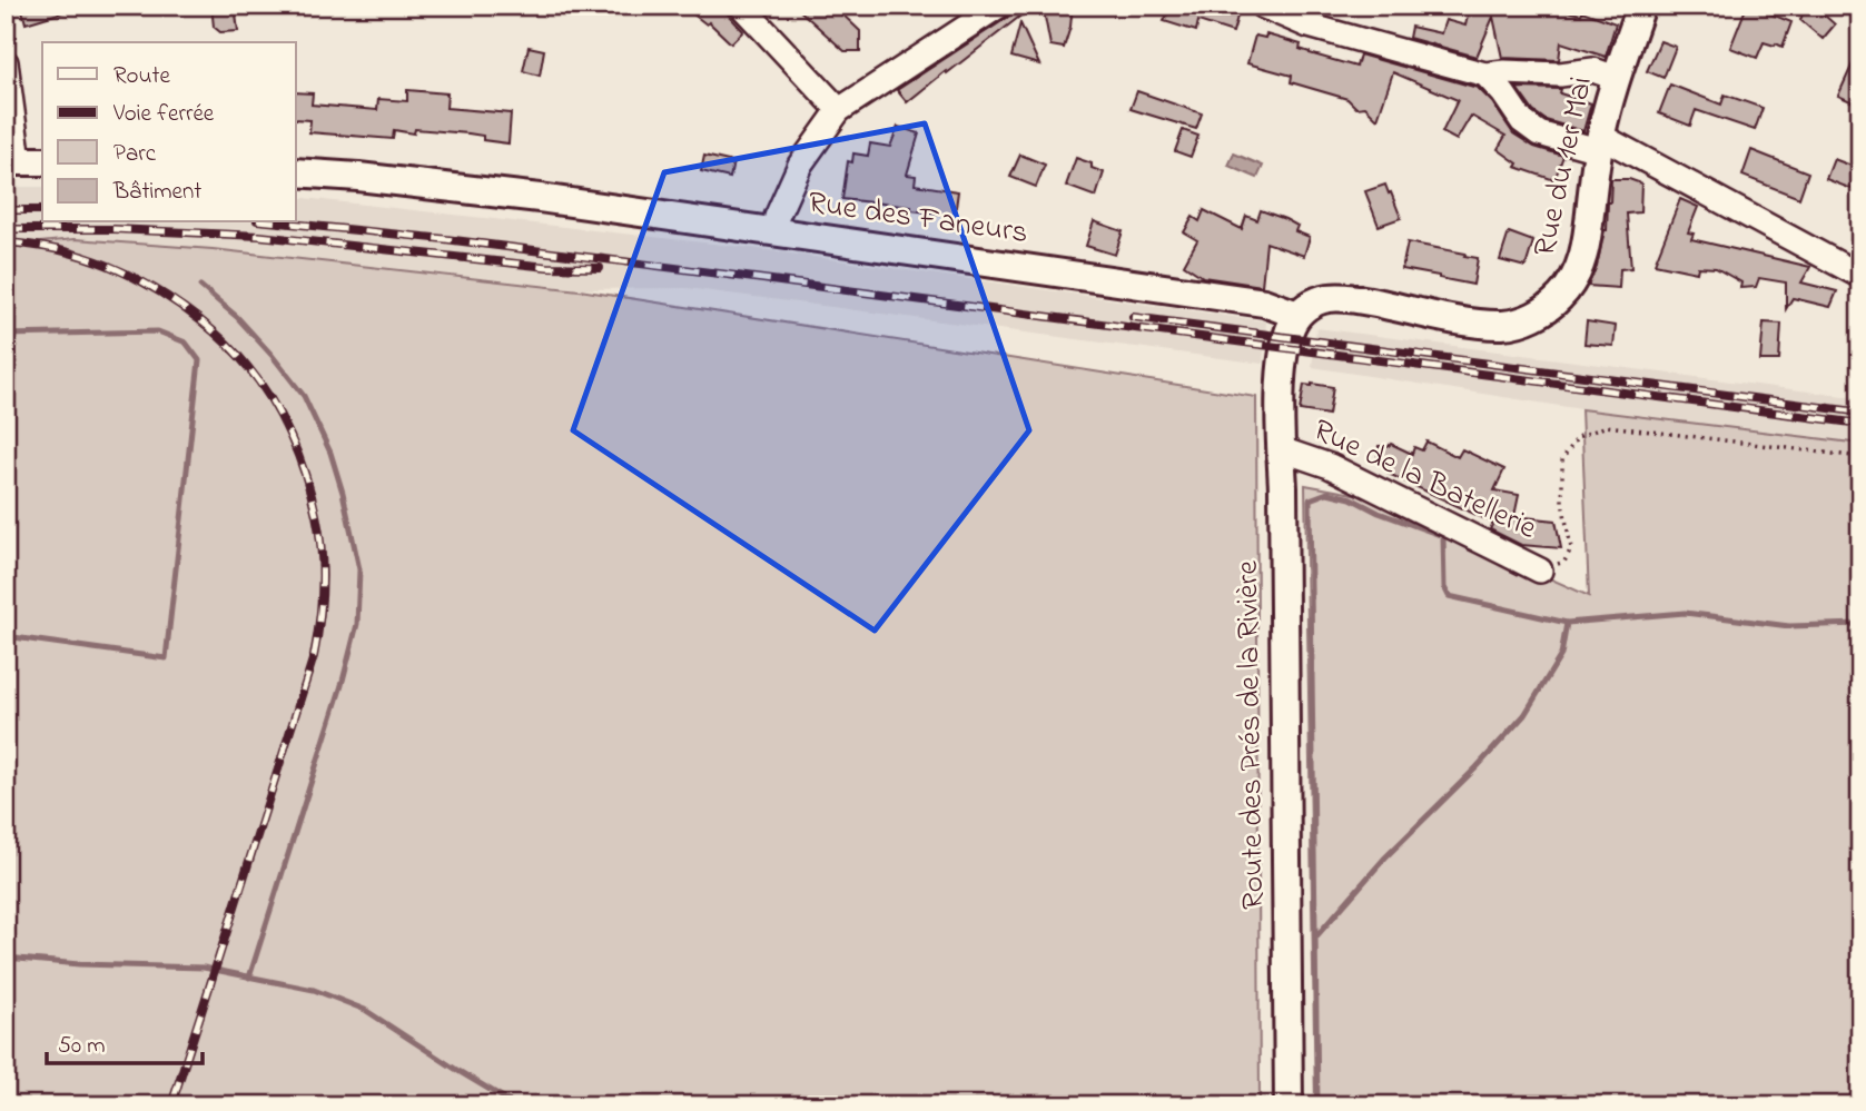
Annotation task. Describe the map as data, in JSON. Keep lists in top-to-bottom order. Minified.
{"streets":{"street":["Rue du 1er Mai","Rue des Faneurs","Rue de la Batellerie","Route des Prés de la Rivière"]},"crossings":[["Rue du 1er Mai","Rue des Faneurs"],["Rue du 1er Mai","Route des Prés de la Rivière"],["Rue des Faneurs","Route des Prés de la Rivière"],["Rue de la Batellerie","Route des Prés de la Rivière"]],"legend":["Route","Voie ferrée","Parc","Bâtiment"],"scale_bar":"50 m"}
